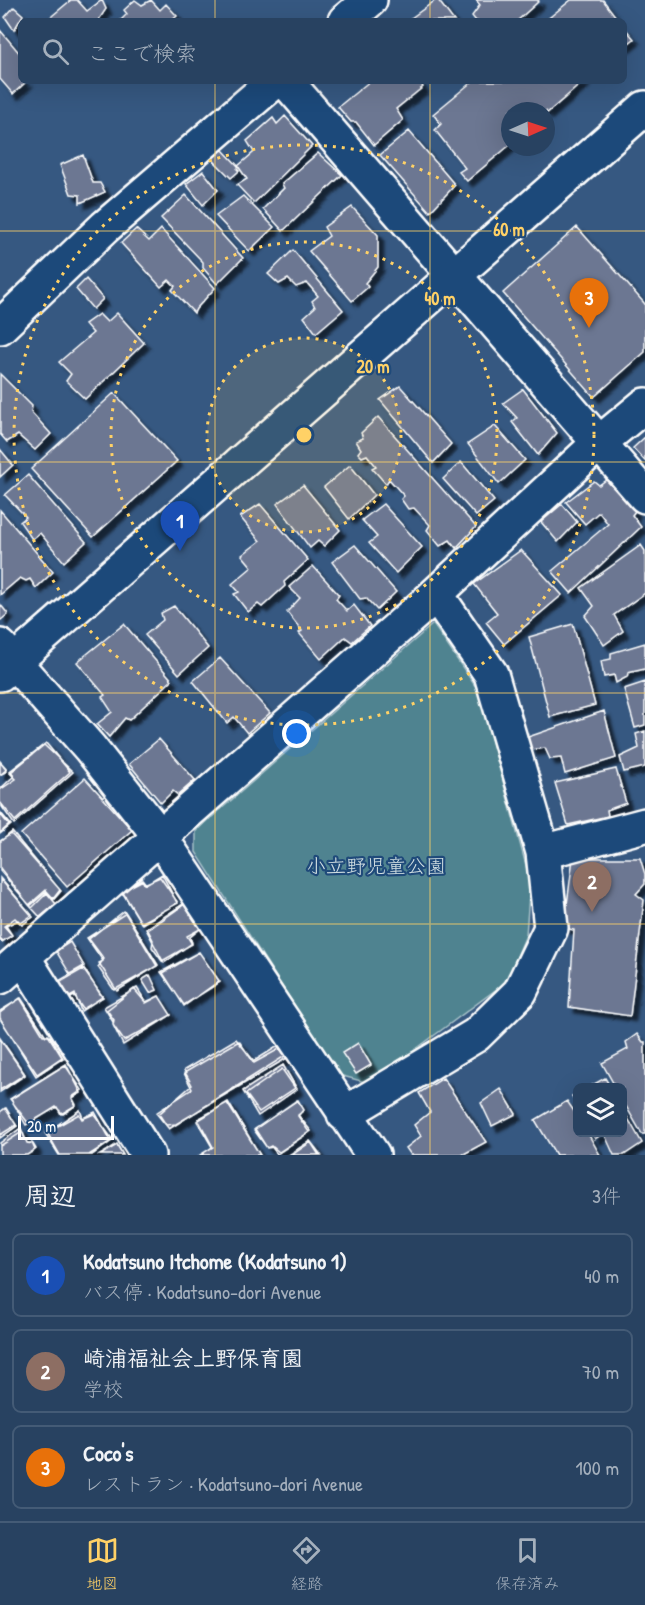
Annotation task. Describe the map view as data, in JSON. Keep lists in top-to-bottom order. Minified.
{"parks":["小立野児童公園"],"scale_bar":"20 m","north":"right","page":{"search":"ここで検索","pins":["3","1","2"],"scale":"20 m","heading":["周辺","3件"],"list":[{"mark":"1","name":"Kodatsuno Itchome (Kodatsuno 1)","note":"バス停 · Kodatsuno-dori Avenue","value":"40 m"},{"mark":"2","name":"崎浦福祉会上野保育園","note":"学校","value":"70 m"},{"mark":"3","name":"Coco's","note":"レストラン · Kodatsuno-dori Avenue","value":"100 m"}],"nav":["地図","経路","保存済み"]},"rings":["60 m","40 m","20 m"]}
